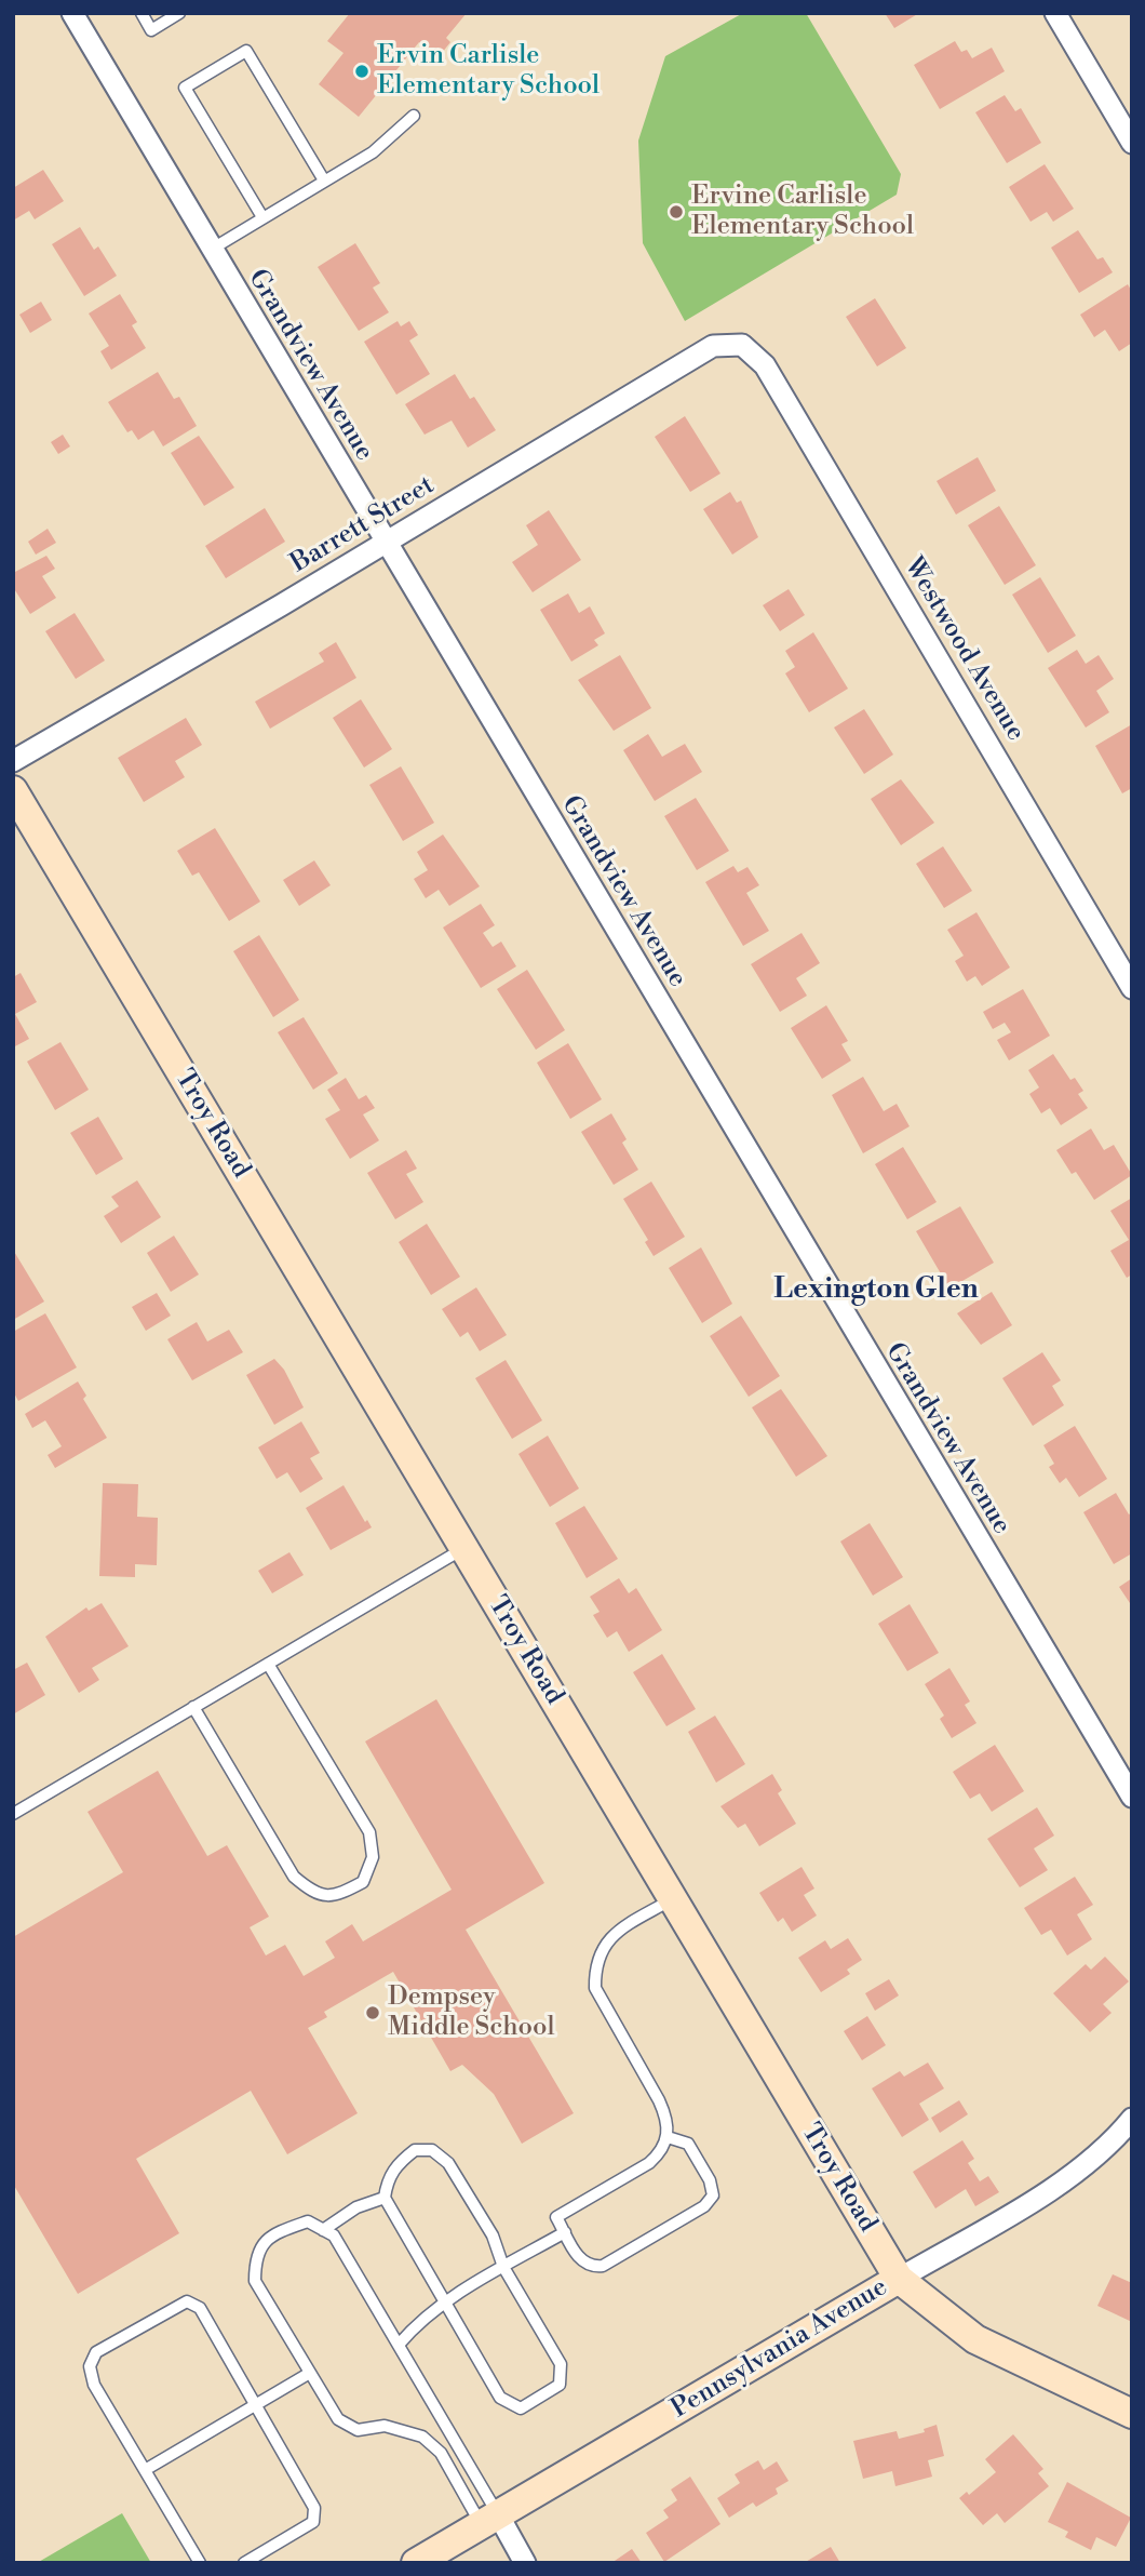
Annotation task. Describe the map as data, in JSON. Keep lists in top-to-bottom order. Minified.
{"streets":{"street":["Grandview Avenue","Barrett Street","Westwood Avenue","Troy Road","Pennsylvania Avenue"]},"crossings":[["Grandview Avenue","Barrett Street"],["Barrett Street","Westwood Avenue"],["Troy Road","Pennsylvania Avenue"]],"districts":["Lexington Glen"],"places":["Ervin Carlisle Elementary School","Ervine Carlisle Elementary School","Dempsey Middle School"]}
